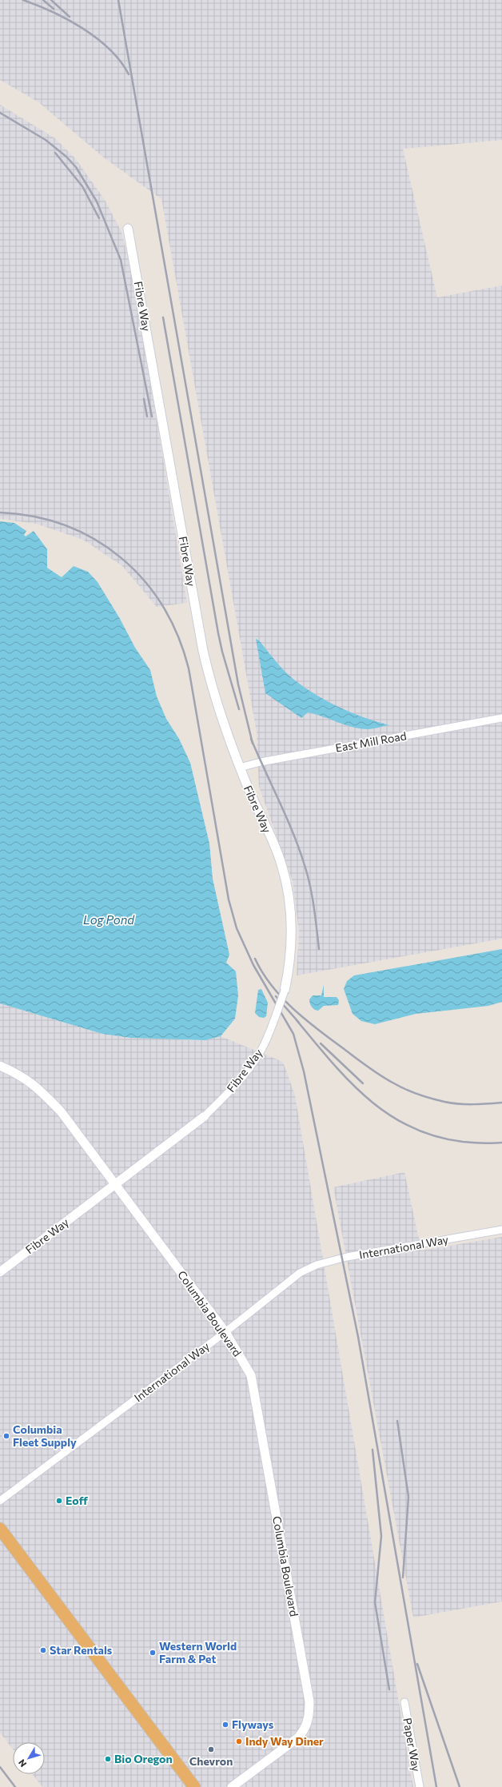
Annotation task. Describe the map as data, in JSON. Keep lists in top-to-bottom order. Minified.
{"streets":{"street":["Fibre Way","East Mill Road","International Way","Columbia Boulevard","Paper Way"]},"crossings":[["Fibre Way","East Mill Road"],["Fibre Way","Columbia Boulevard"],["International Way","Columbia Boulevard"]],"water":["Log Pond"],"places":["Columbia Fleet Supply","Eoff","Star Rentals","Western World Farm & Pet","Flyways","Indy Way Diner","Chevron","Bio Oregon"],"north":"bottom left"}
